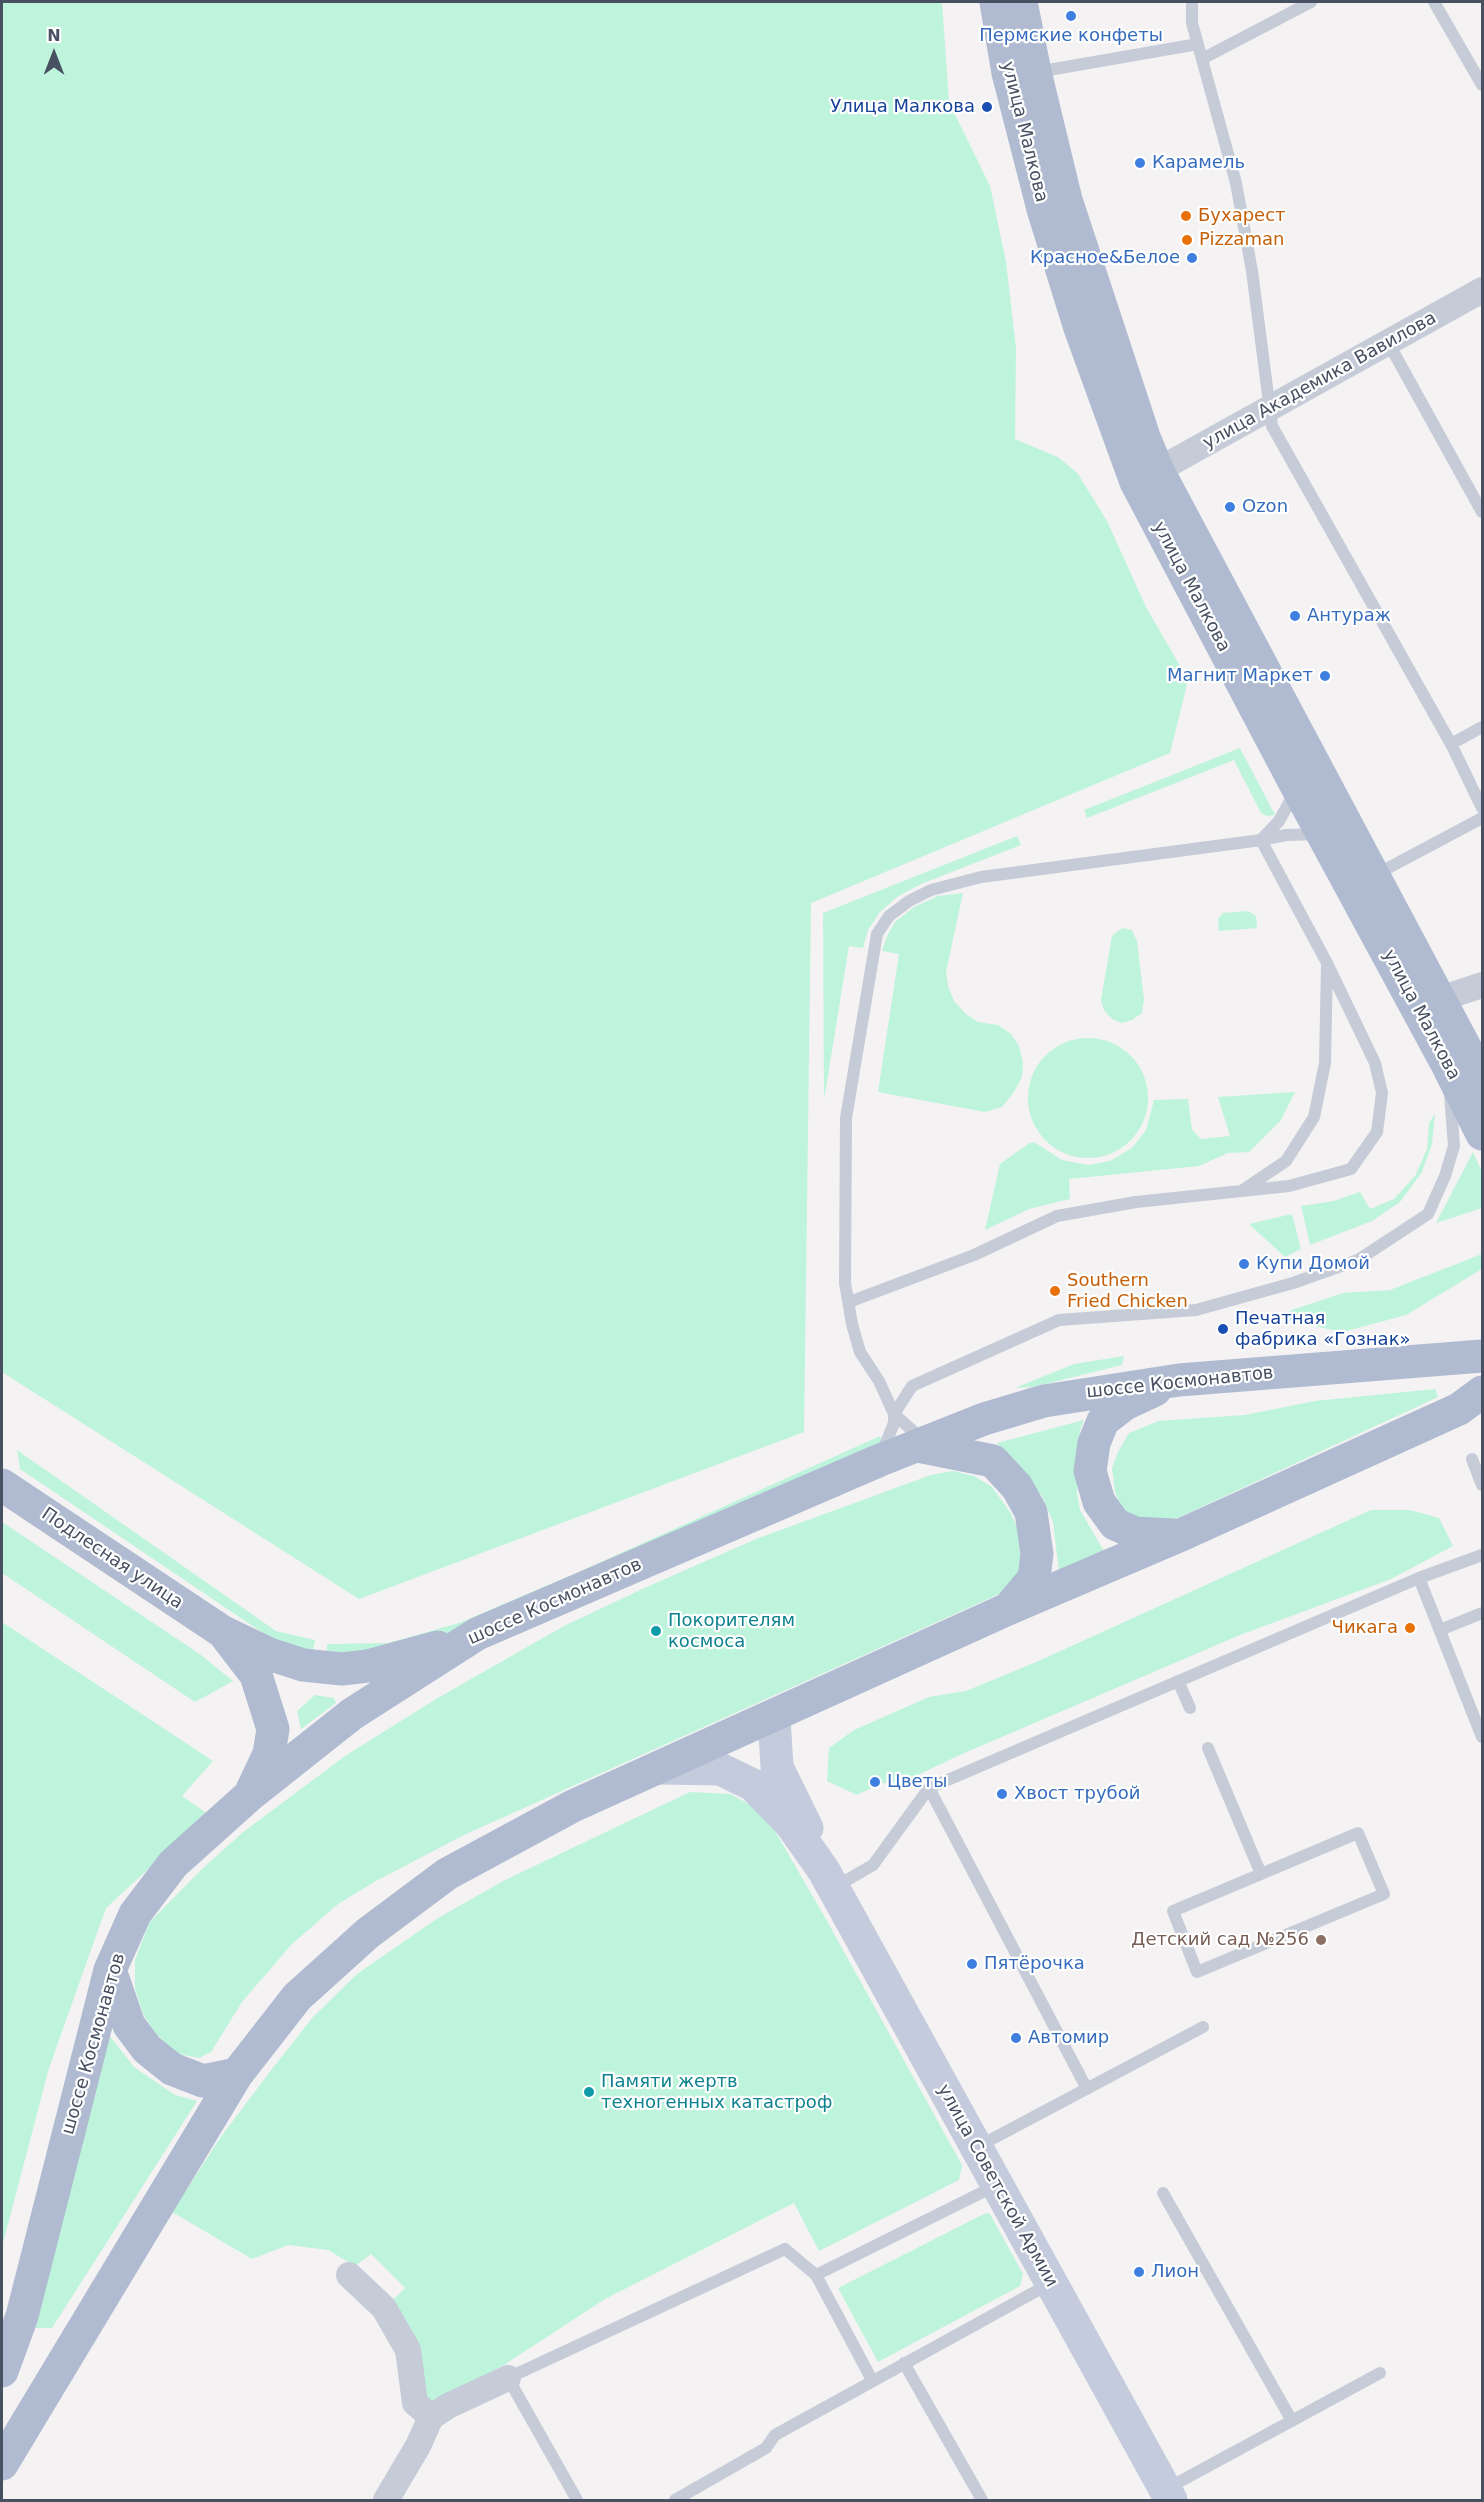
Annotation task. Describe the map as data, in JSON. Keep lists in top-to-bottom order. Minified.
{"streets":{"main road":["улица Малкова","шоссе Космонавтов","Подлесная улица"],"street":["улица Академика Вавилова","улица Советской Армии"]},"crossings":[["улица Малкова","улица Академика Вавилова"]],"places":["Пермские конфеты","Улица Малкова","Карамель","Бухарест","Pizzaman","Красное&Белое","Ozon","Антураж","Магнит Маркет","Купи Домой","Southern Fried Chicken","Печатная фабрика «Гознак»","Чикага","Покорителям космоса","Цветы","Хвост трубой","Детский сад №256","Пятёрочка","Автомир","Памяти жертв техногенных катастроф","Лион"],"north":"top"}
